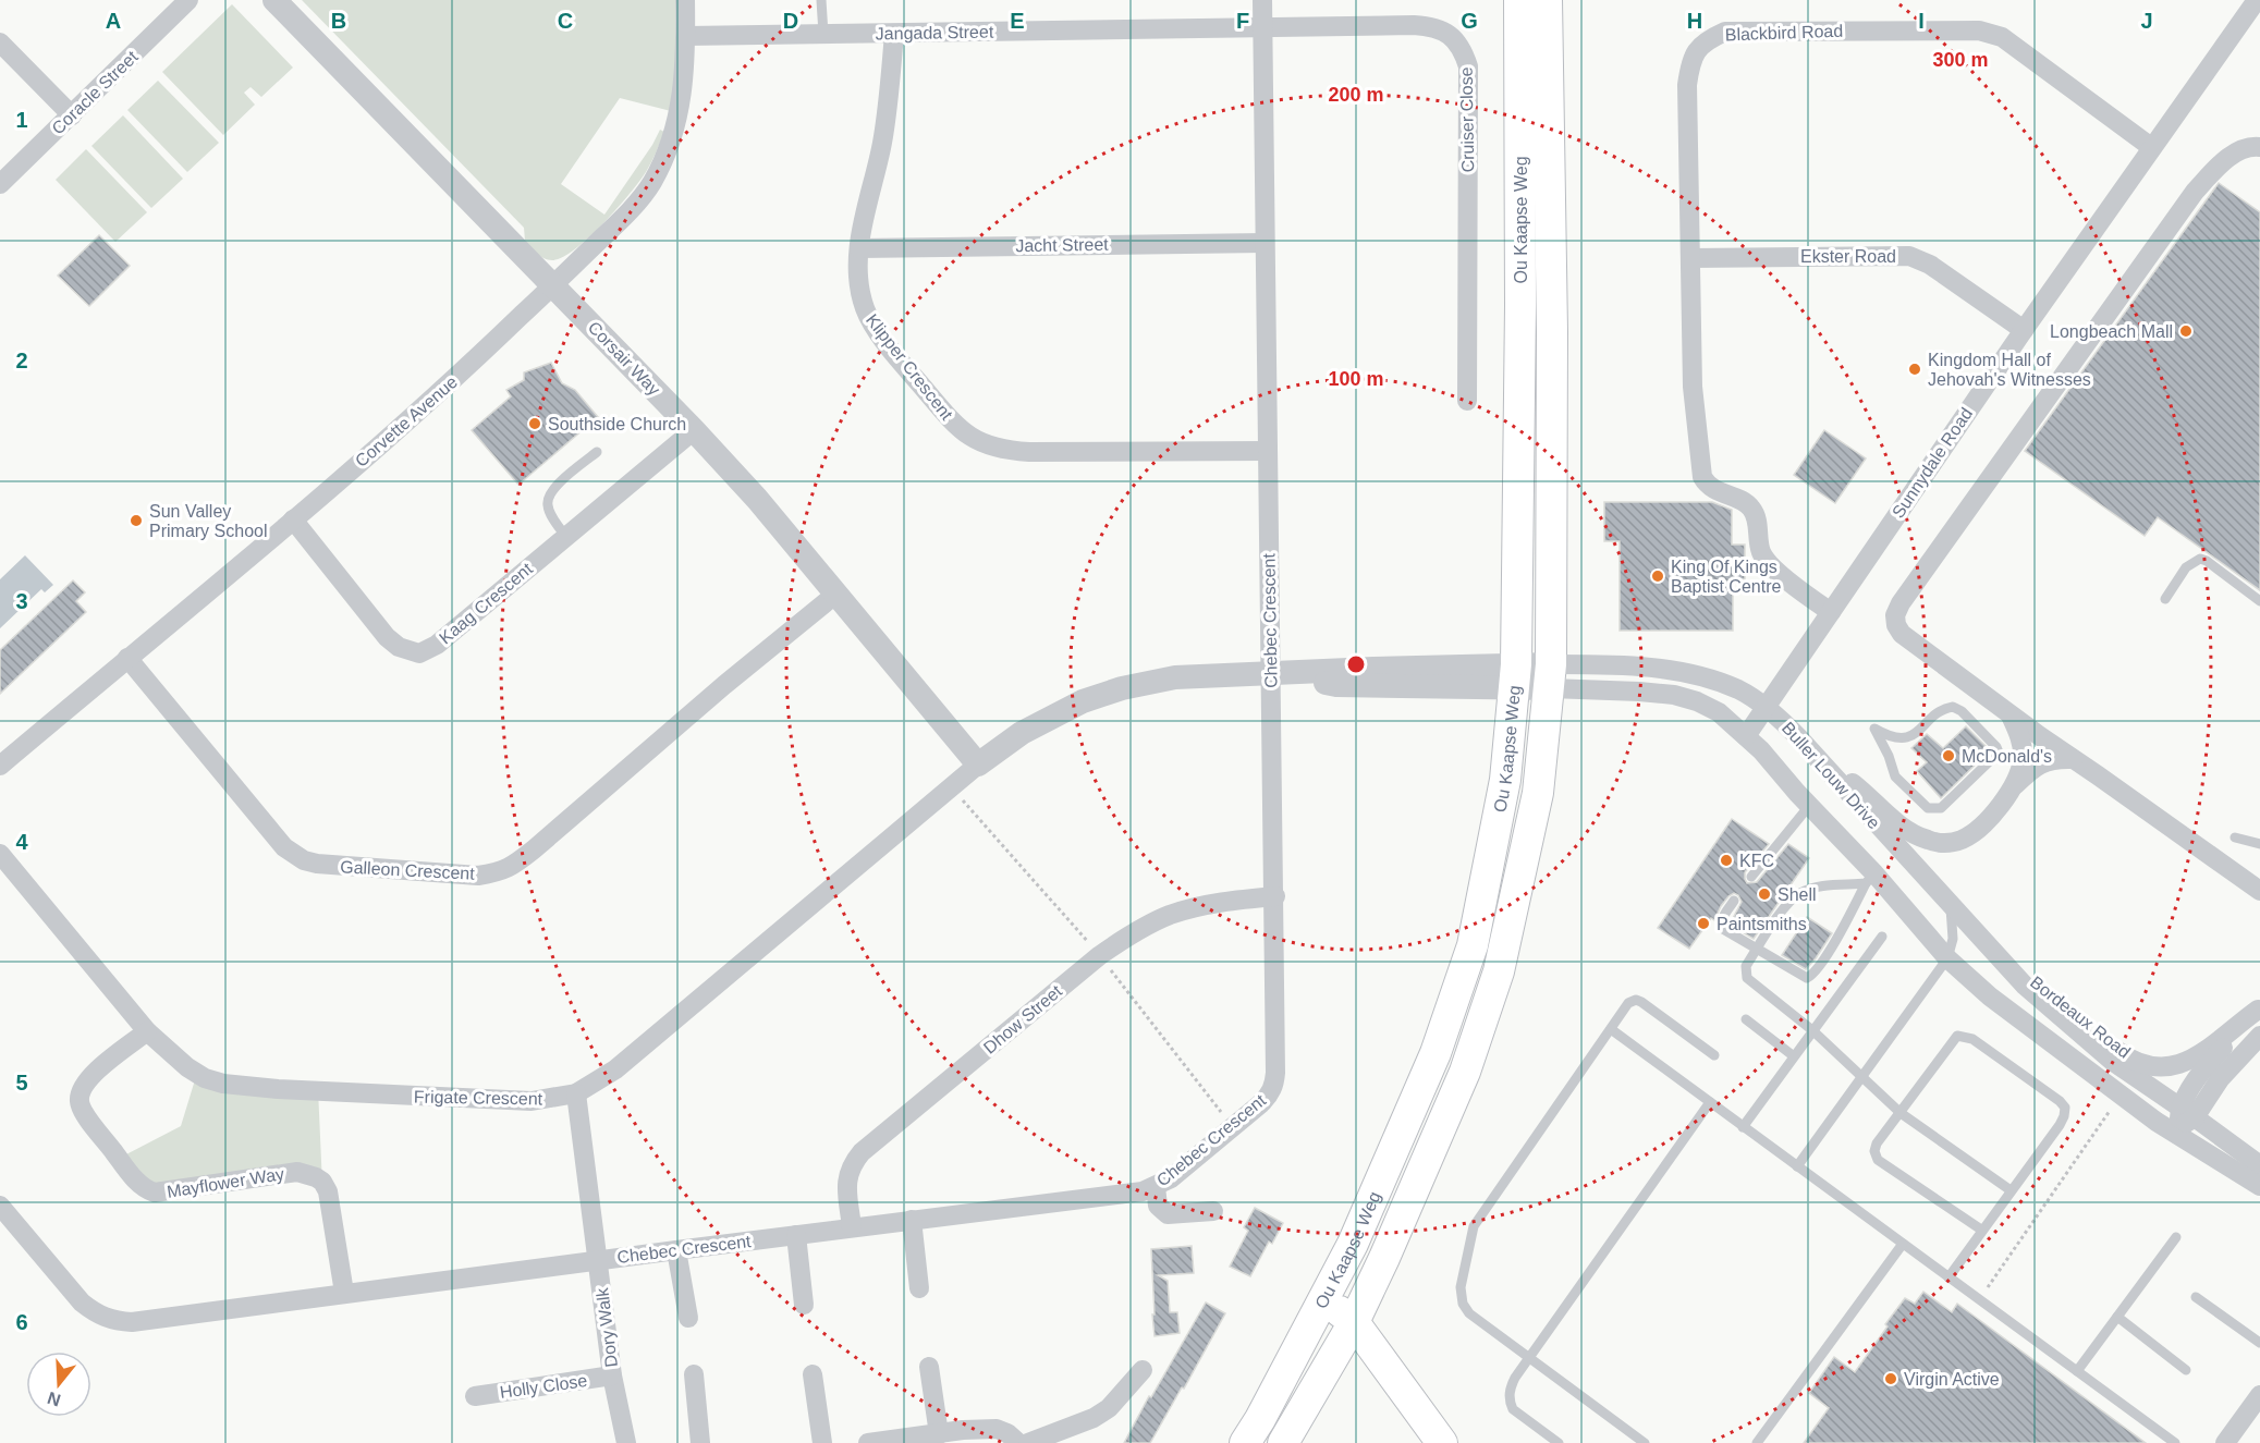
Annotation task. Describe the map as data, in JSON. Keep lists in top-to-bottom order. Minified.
{"streets":{"main road":["Ou Kaapse Weg"],"street":["Jangada Street","Blackbird Road","Coracle Street","Cruiser Close","Jacht Street","Ekster Road","Corsair Way","Klipper Crescent","Corvette Avenue","Sunnydale Road","Kaag Crescent","Chebec Crescent","Buller Louw Drive","Galleon Crescent","Bordeaux Road","Dhow Street","Frigate Crescent","Mayflower Way","Dory Walk","Holly Close"]},"crossings":[["Jangada Street","Cruiser Close"],["Jangada Street","Klipper Crescent"],["Jangada Street","Corvette Avenue"],["Jangada Street","Chebec Crescent"],["Blackbird Road","Ekster Road"],["Blackbird Road","Sunnydale Road"],["Cruiser Close","Chebec Crescent"],["Ou Kaapse Weg","Buller Louw Drive"],["Jacht Street","Klipper Crescent"],["Jacht Street","Chebec Crescent"],["Ekster Road","Sunnydale Road"],["Corsair Way","Corvette Avenue"],["Corsair Way","Kaag Crescent"],["Corsair Way","Buller Louw Drive"],["Corsair Way","Galleon Crescent"],["Corsair Way","Frigate Crescent"],["Klipper Crescent","Chebec Crescent"],["Corvette Avenue","Kaag Crescent"],["Corvette Avenue","Galleon Crescent"],["Sunnydale Road","Buller Louw Drive"],["Chebec Crescent","Buller Louw Drive"],["Chebec Crescent","Dhow Street"],["Chebec Crescent","Mayflower Way"],["Chebec Crescent","Dory Walk"],["Buller Louw Drive","Bordeaux Road"],["Buller Louw Drive","Frigate Crescent"],["Frigate Crescent","Mayflower Way"],["Frigate Crescent","Dory Walk"],["Dory Walk","Holly Close"]],"places":["Longbeach Mall","Kingdom Hall of Jehovah's Witnesses","Southside Church","Sun Valley Primary School","King Of Kings Baptist Centre","McDonald's","KFC","Shell","Paintsmiths","Virgin Active"],"north":"bottom","grid":{"columns":["A","B","C","D","E","F","G","H","I","J"],"rows":["1","2","3","4","5","6"]},"rings":["300 m","200 m","100 m"]}
